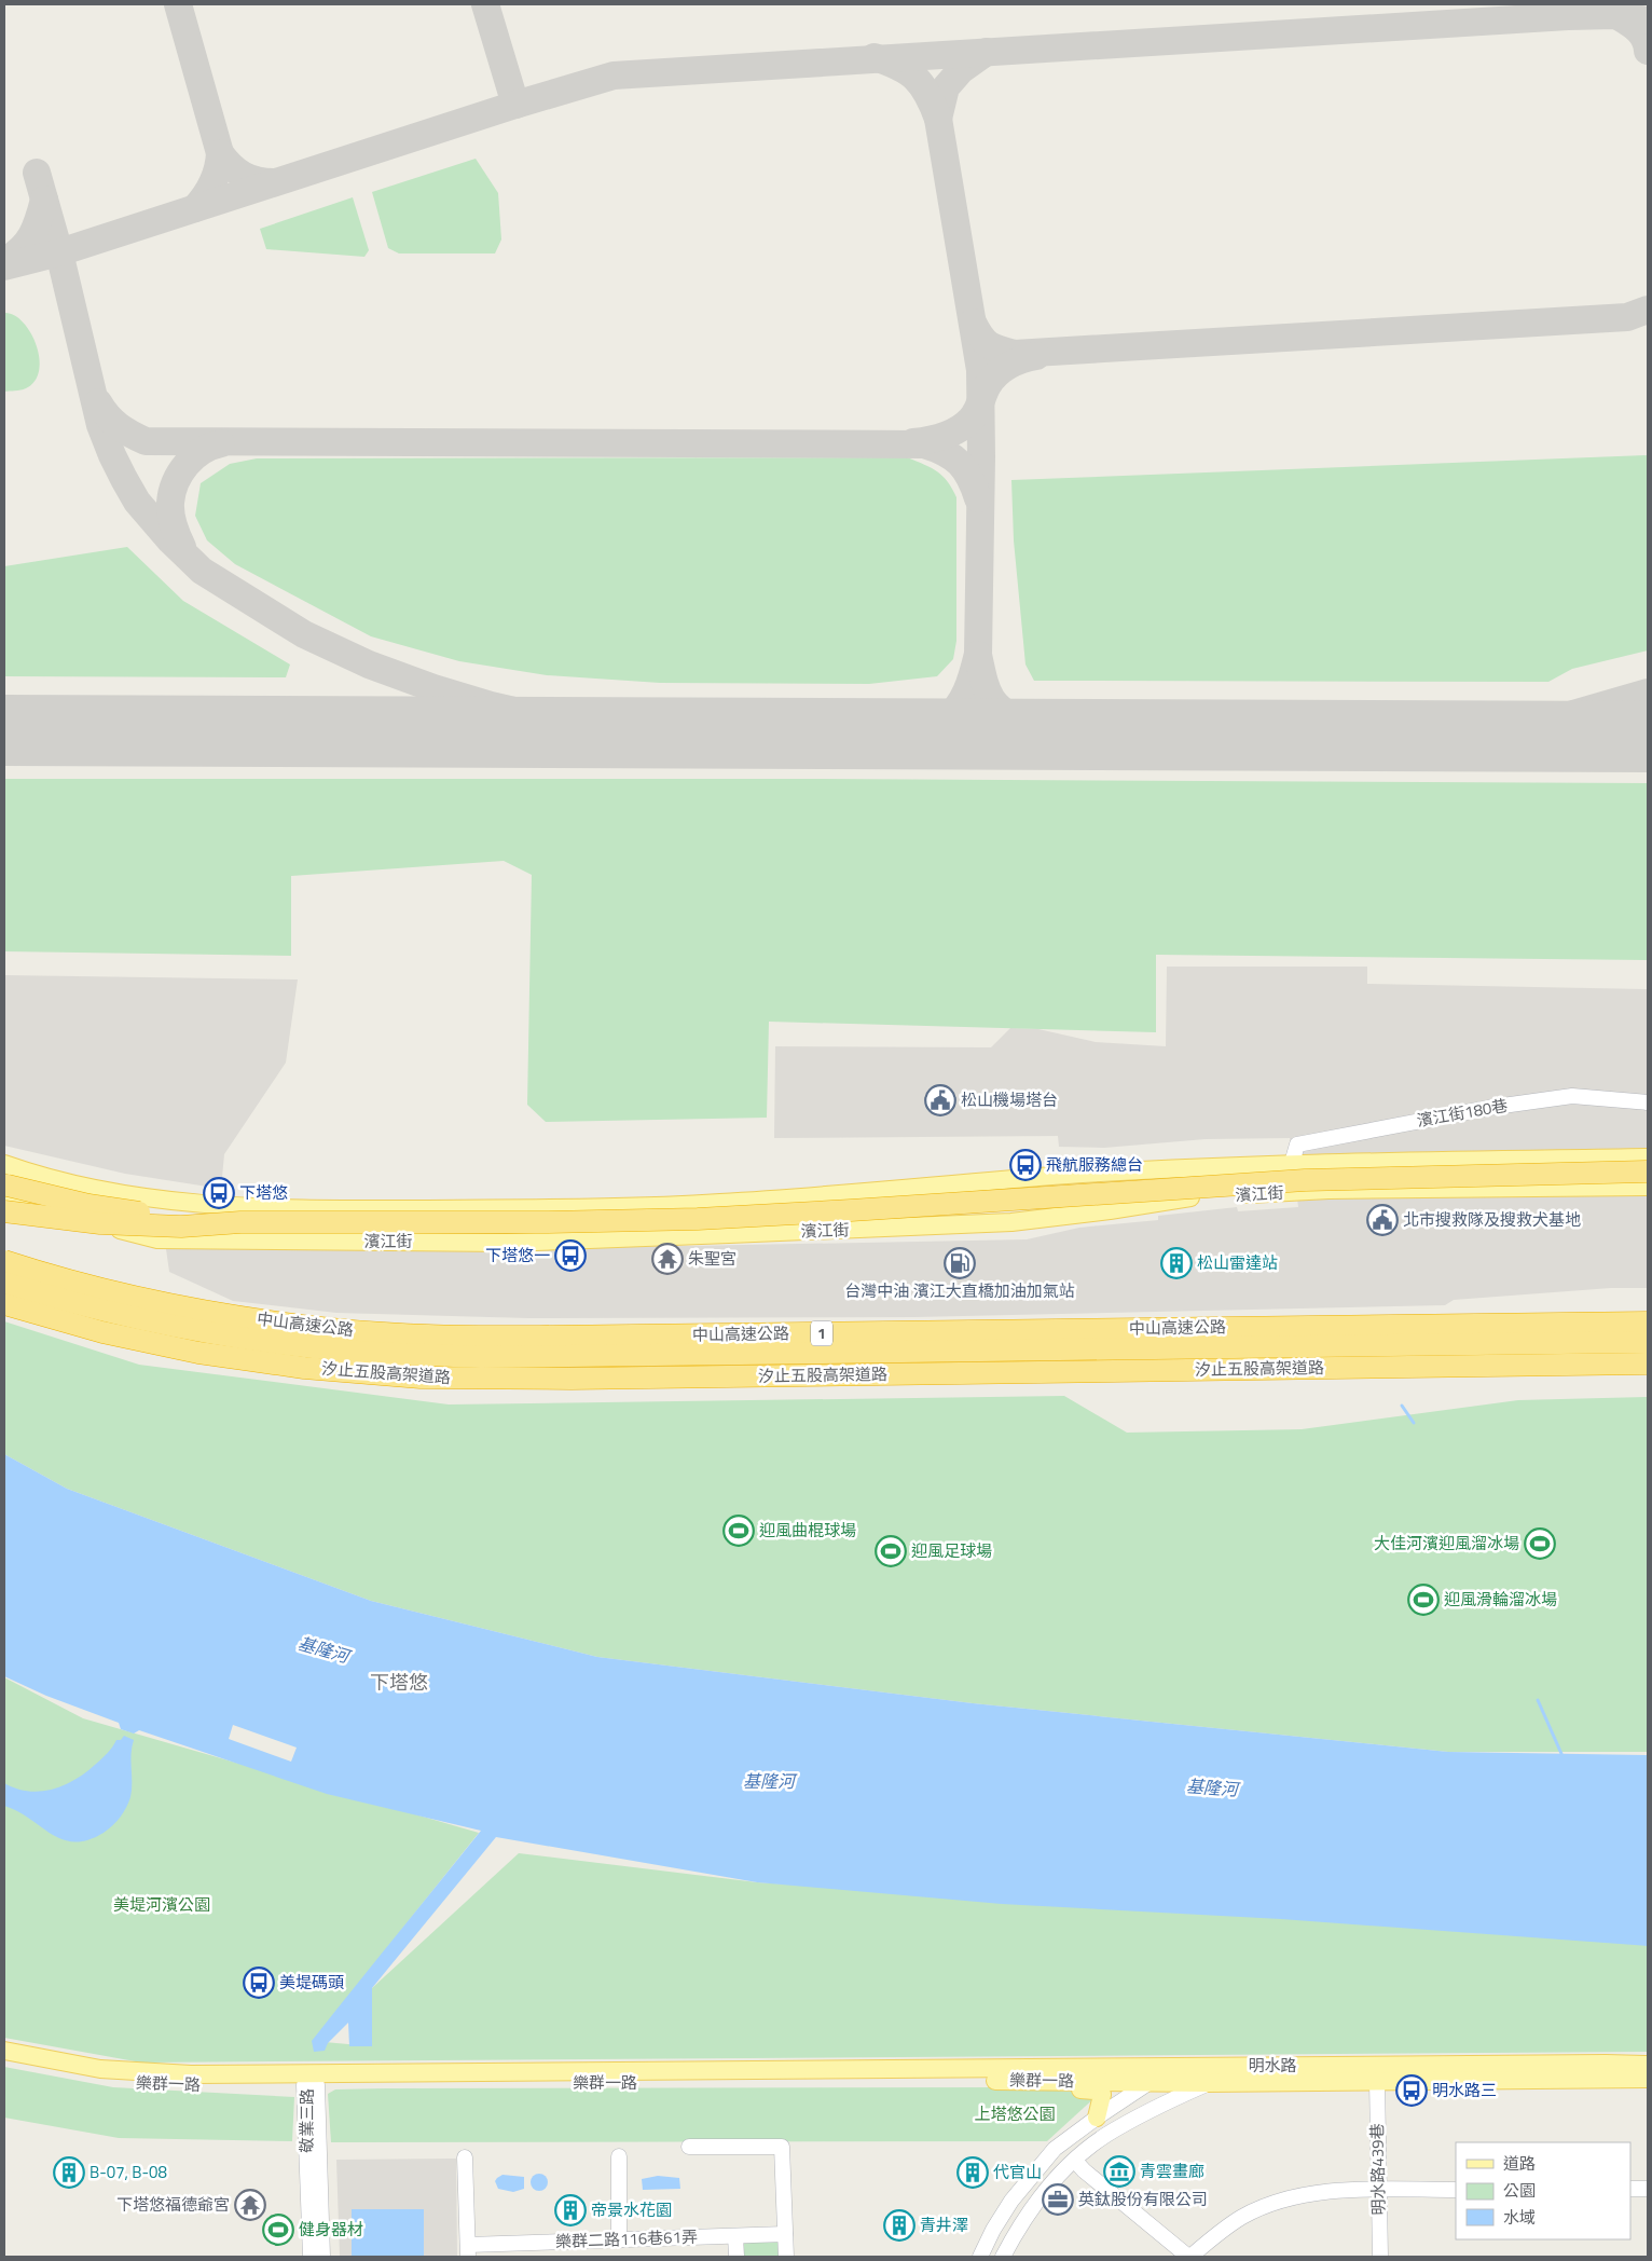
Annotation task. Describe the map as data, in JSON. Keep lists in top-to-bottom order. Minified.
{"streets":{"highway":["中山高速公路","1","汐止五股高架道路"],"main road":["濱江街","明水路","樂群一路"],"street":["濱江街180巷","敬業三路","明水路439巷","樂群二路116巷61弄"]},"crossings":[["濱江街180巷","濱江街"],["明水路","樂群一路"],["明水路","明水路439巷"],["樂群一路","敬業三路"]],"districts":["下塔悠"],"water":["基隆河"],"parks":["美堤河濱公園","上塔悠公園"],"places":{"public building":["松山機場塔台","北市搜救隊及搜救犬基地"],"bus stop":["飛航服務總台","下塔悠","下塔悠一","美堤碼頭","明水路三"],"temple":["朱聖宮","下塔悠福德爺宮"],"fuel station":["台灣中油 濱江大直橋加油加氣站"],"building":["松山雷達站","B-07, B-08","代官山","帝景水花園","青井澤"],"sports":["迎風曲棍球場","大佳河濱迎風溜冰場","迎風足球場","迎風滑輪溜冰場","健身器材"],"museum":["青雲畫廊"],"office":["英鈦股份有限公司"]},"legend":["道路","公園","水域"]}
